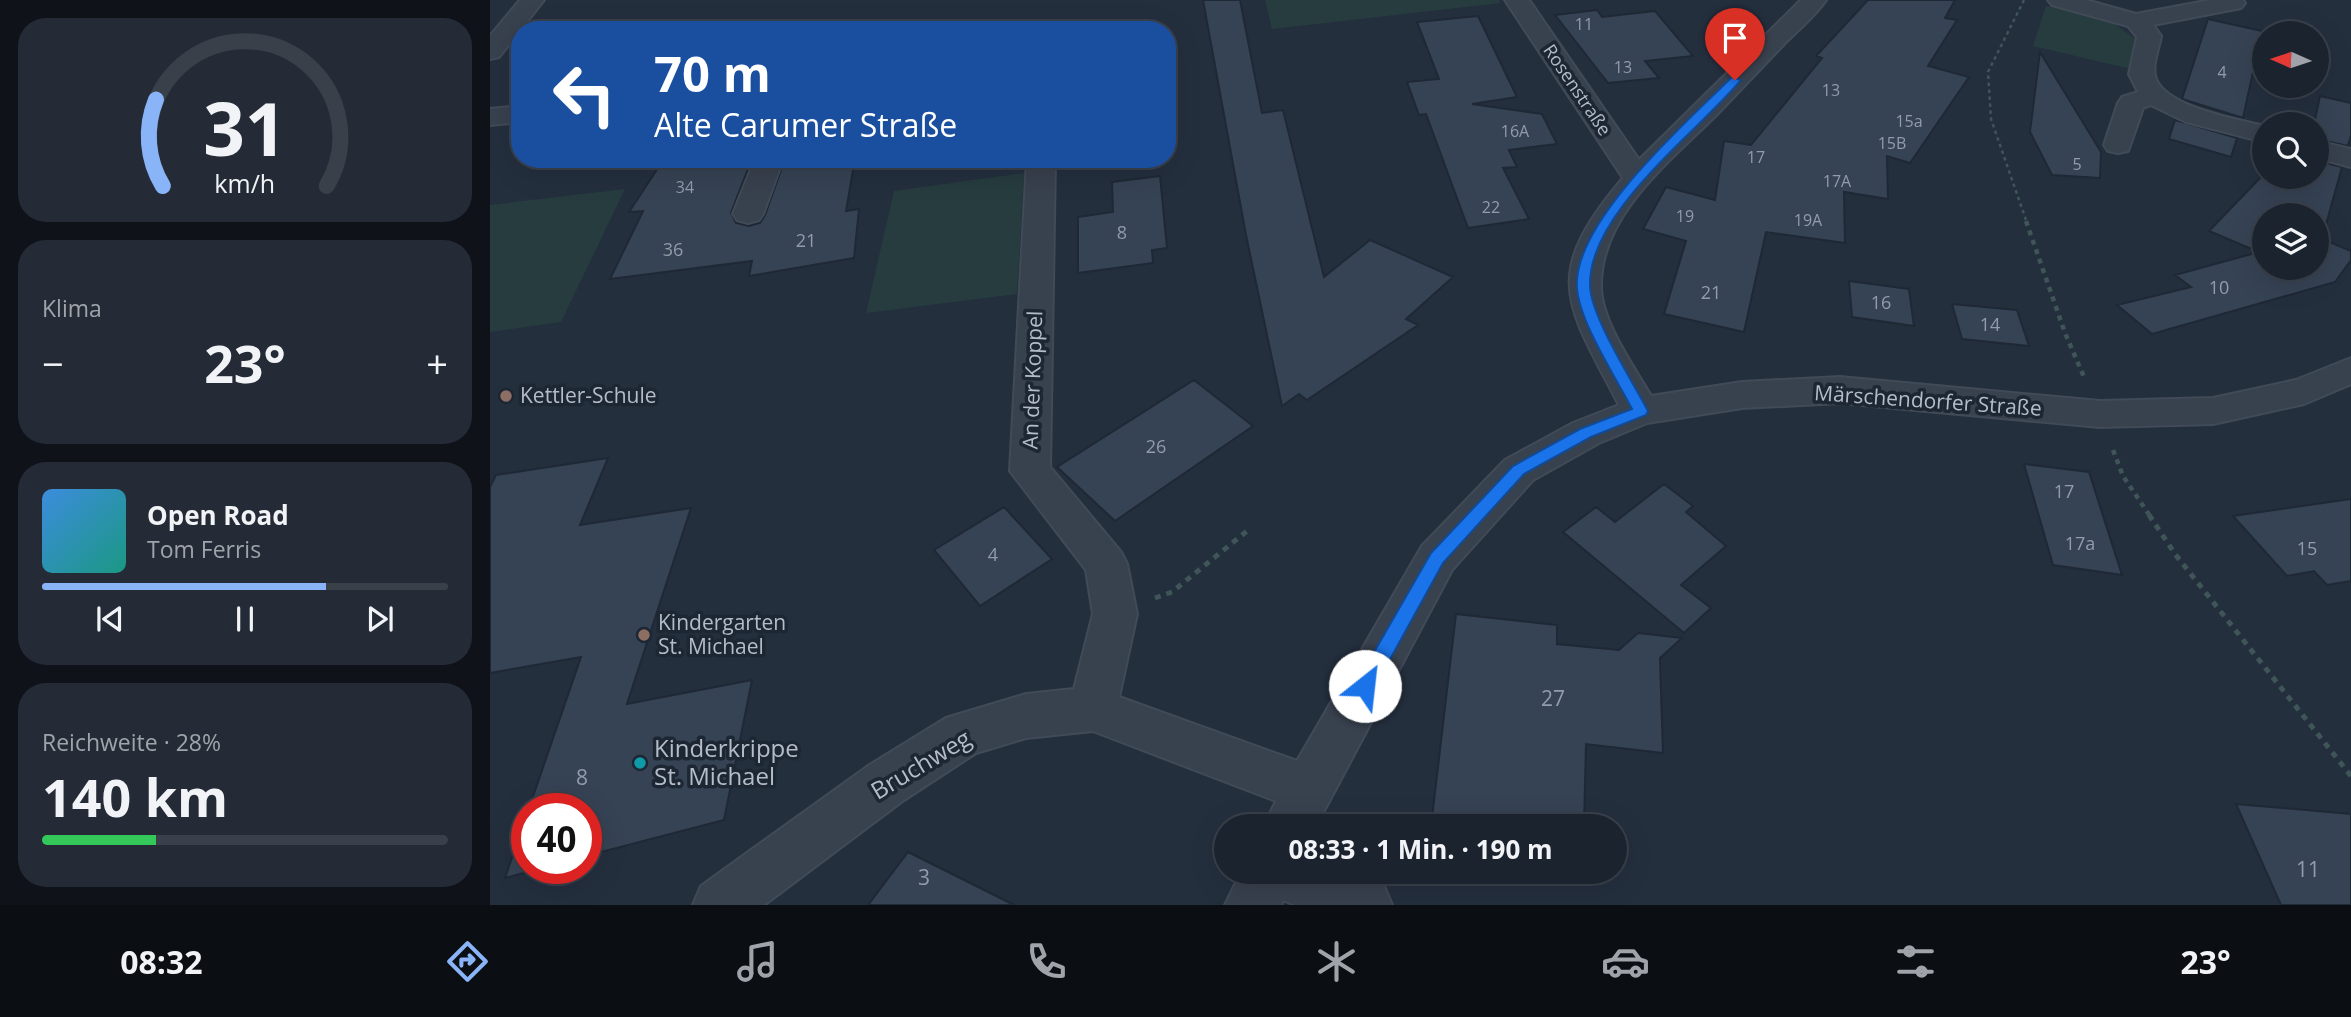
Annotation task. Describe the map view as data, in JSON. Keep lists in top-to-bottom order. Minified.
{"streets":{"street":["Rosenstraße","An der Koppel","Märschendorfer Straße","Bruchweg"]},"crossings":[["An der Koppel","Bruchweg"],["Märschendorfer Straße","Bruchweg"]],"places":["Kettler-Schule","Kindergarten St. Michael","Kinderkrippe St. Michael"],"house_numbers":["11","13","4","13","15a","16A","15B","17","5","17A","34","22","19","19A","8","21","36","10","21","16","14","26","17","17a","15","4","27","8","11","3"],"north":"left","page":{"turn":["70 m","Alte Carumer Straße"],"tile":["Klima",["Reichweite · 28%","140 km"]],"heat":["−","23°","+"],"song":["Open Road","Tom Ferris"],"limit":"40","trip":"08:33 · 1 Min. · 190 m","tabs":["08:32","23°"],"gauge":["31","km/h"]}}
